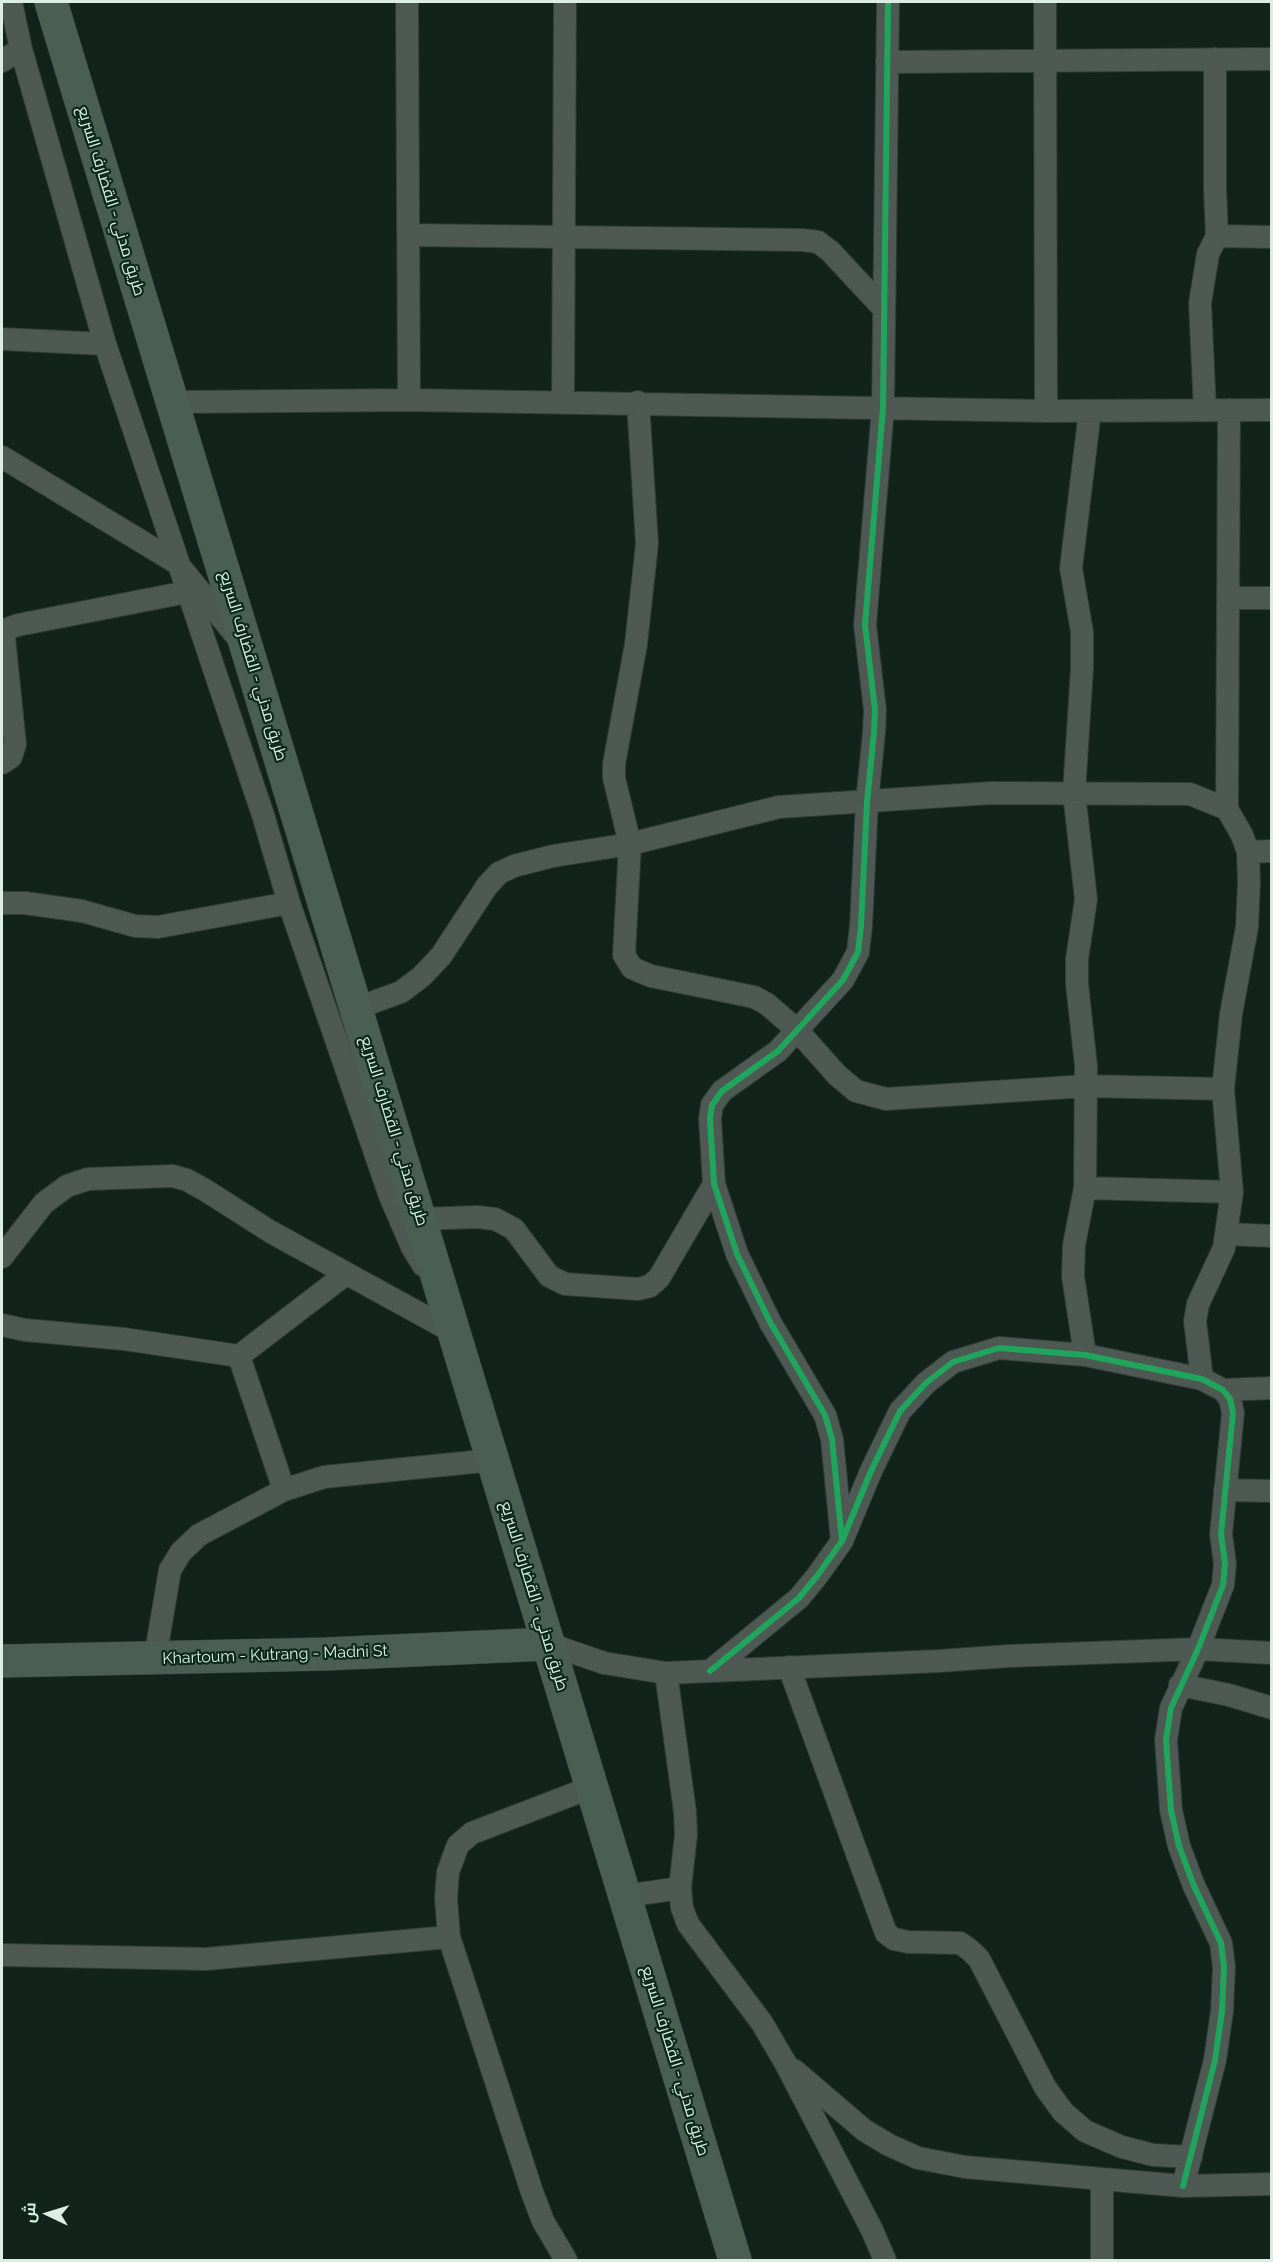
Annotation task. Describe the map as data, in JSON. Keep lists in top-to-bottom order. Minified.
{"streets":{"highway":["طريق مدني - القضارف السريع","Khartoum - Kutrang - Madni St"]},"crossings":[["طريق مدني - القضارف السريع","Khartoum - Kutrang - Madni St"]],"north":"left"}
